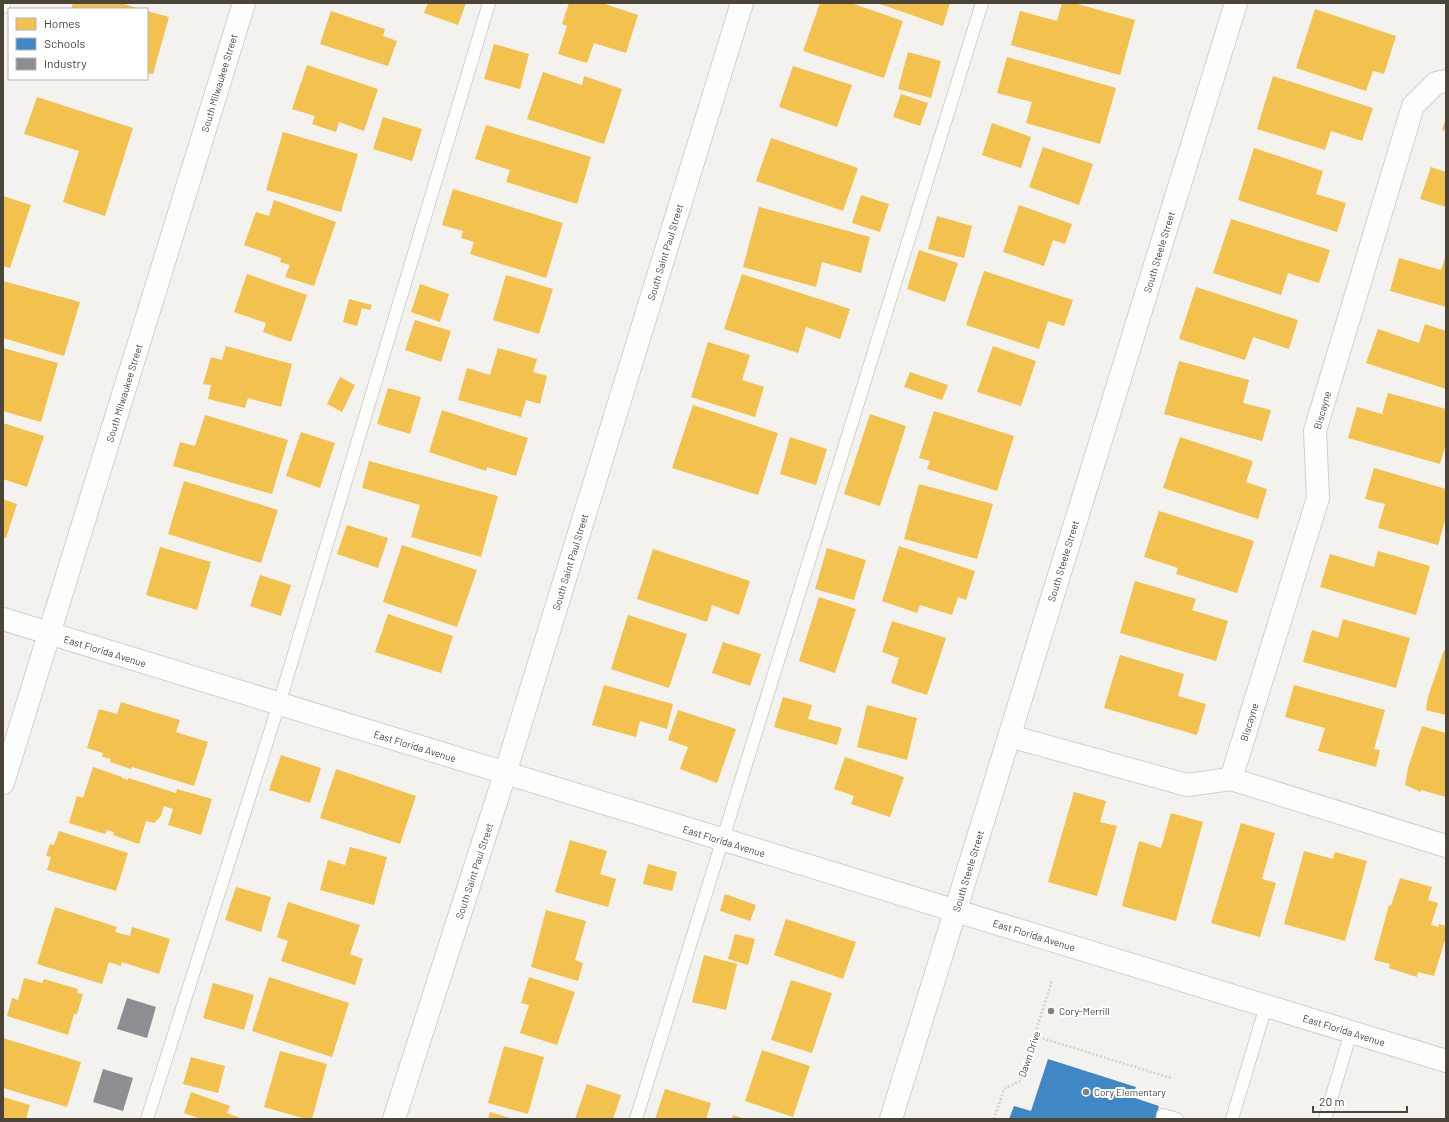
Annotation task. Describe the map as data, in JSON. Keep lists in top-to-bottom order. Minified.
{"streets":{"street":["South Milwaukee Street","South Saint Paul Street","South Steele Street","Biscayne","East Florida Avenue"],"path":["Dawn Drive"]},"crossings":[["South Milwaukee Street","East Florida Avenue"],["South Saint Paul Street","East Florida Avenue"],["South Steele Street","East Florida Avenue"]],"places":["Cory-Merrill","Cory Elementary"],"legend":["Homes","Schools","Industry"],"scale_bar":"20 m"}
